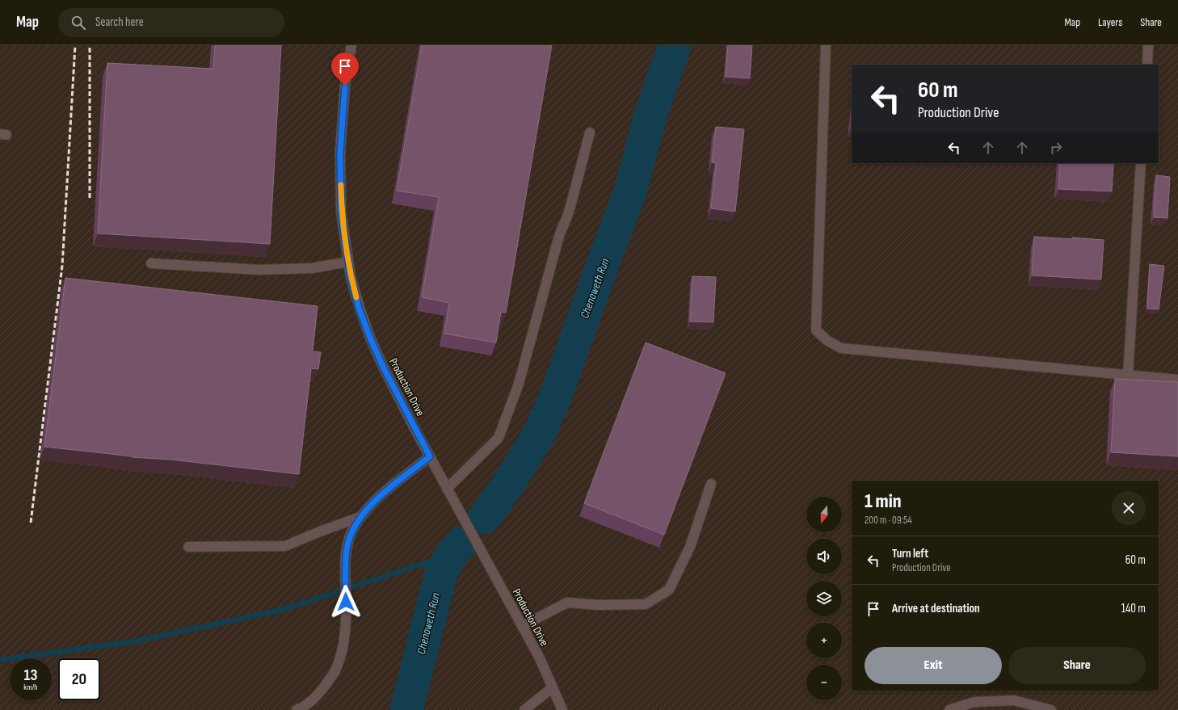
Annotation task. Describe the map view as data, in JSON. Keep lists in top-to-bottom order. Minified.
{"streets":{"street":["Production Drive"]},"water":["Chenoweth Run"],"north":"bottom","page":{"header":"Map","search":"Search here","nav":["Map","Layers","Share"],"turn":["60 m","Production Drive"],"heading":["1 min","200 m · 09:54"],"map_buttons":["+","−"],"list":[{"name":"Turn left","note":"Production Drive","value":"60 m"},{"name":"Arrive at destination","value":"140 m"}],"buttons":["Exit","Share"],"speed":"13 km/h","limit":"20"}}
